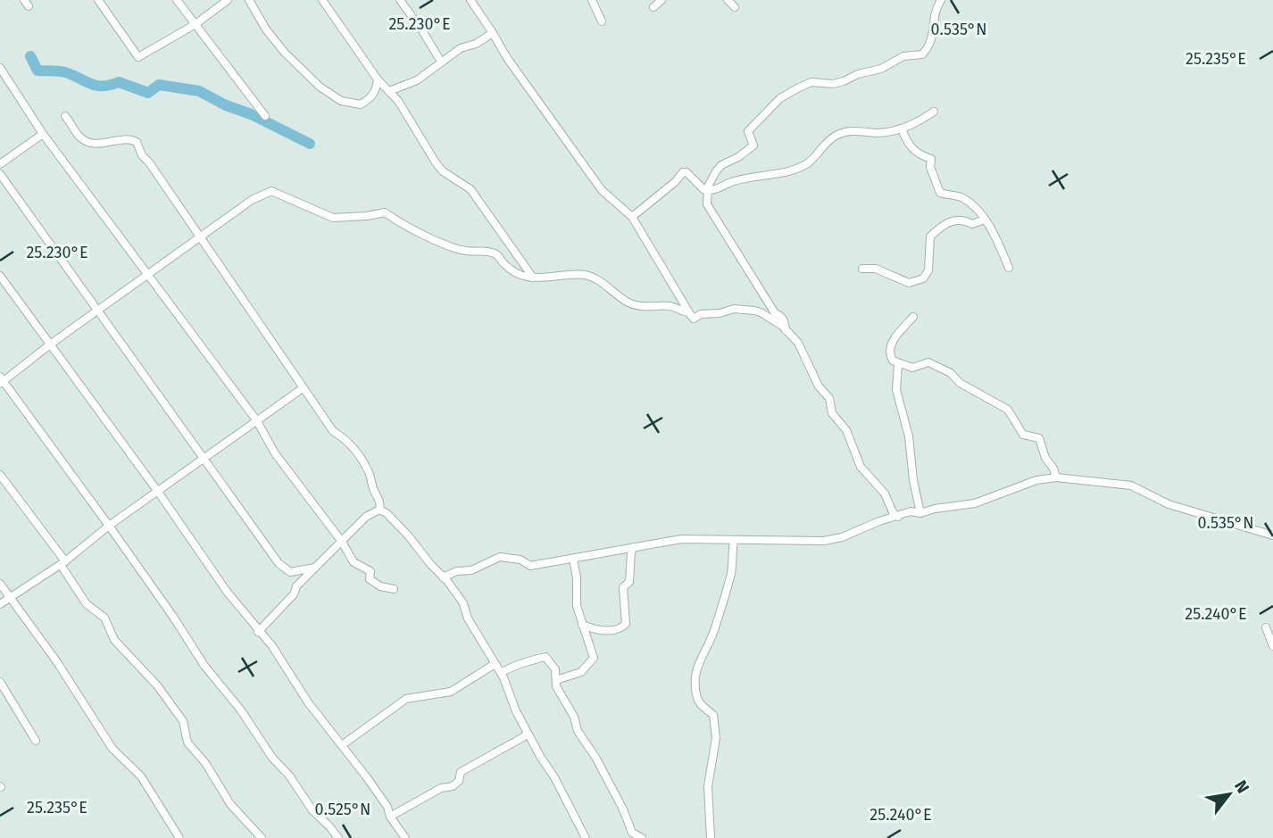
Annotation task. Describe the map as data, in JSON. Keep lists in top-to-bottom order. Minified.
{"north":"top right","coordinates":["25.230°E","0.535°N","25.235°E","25.240°E","0.525°N"]}
